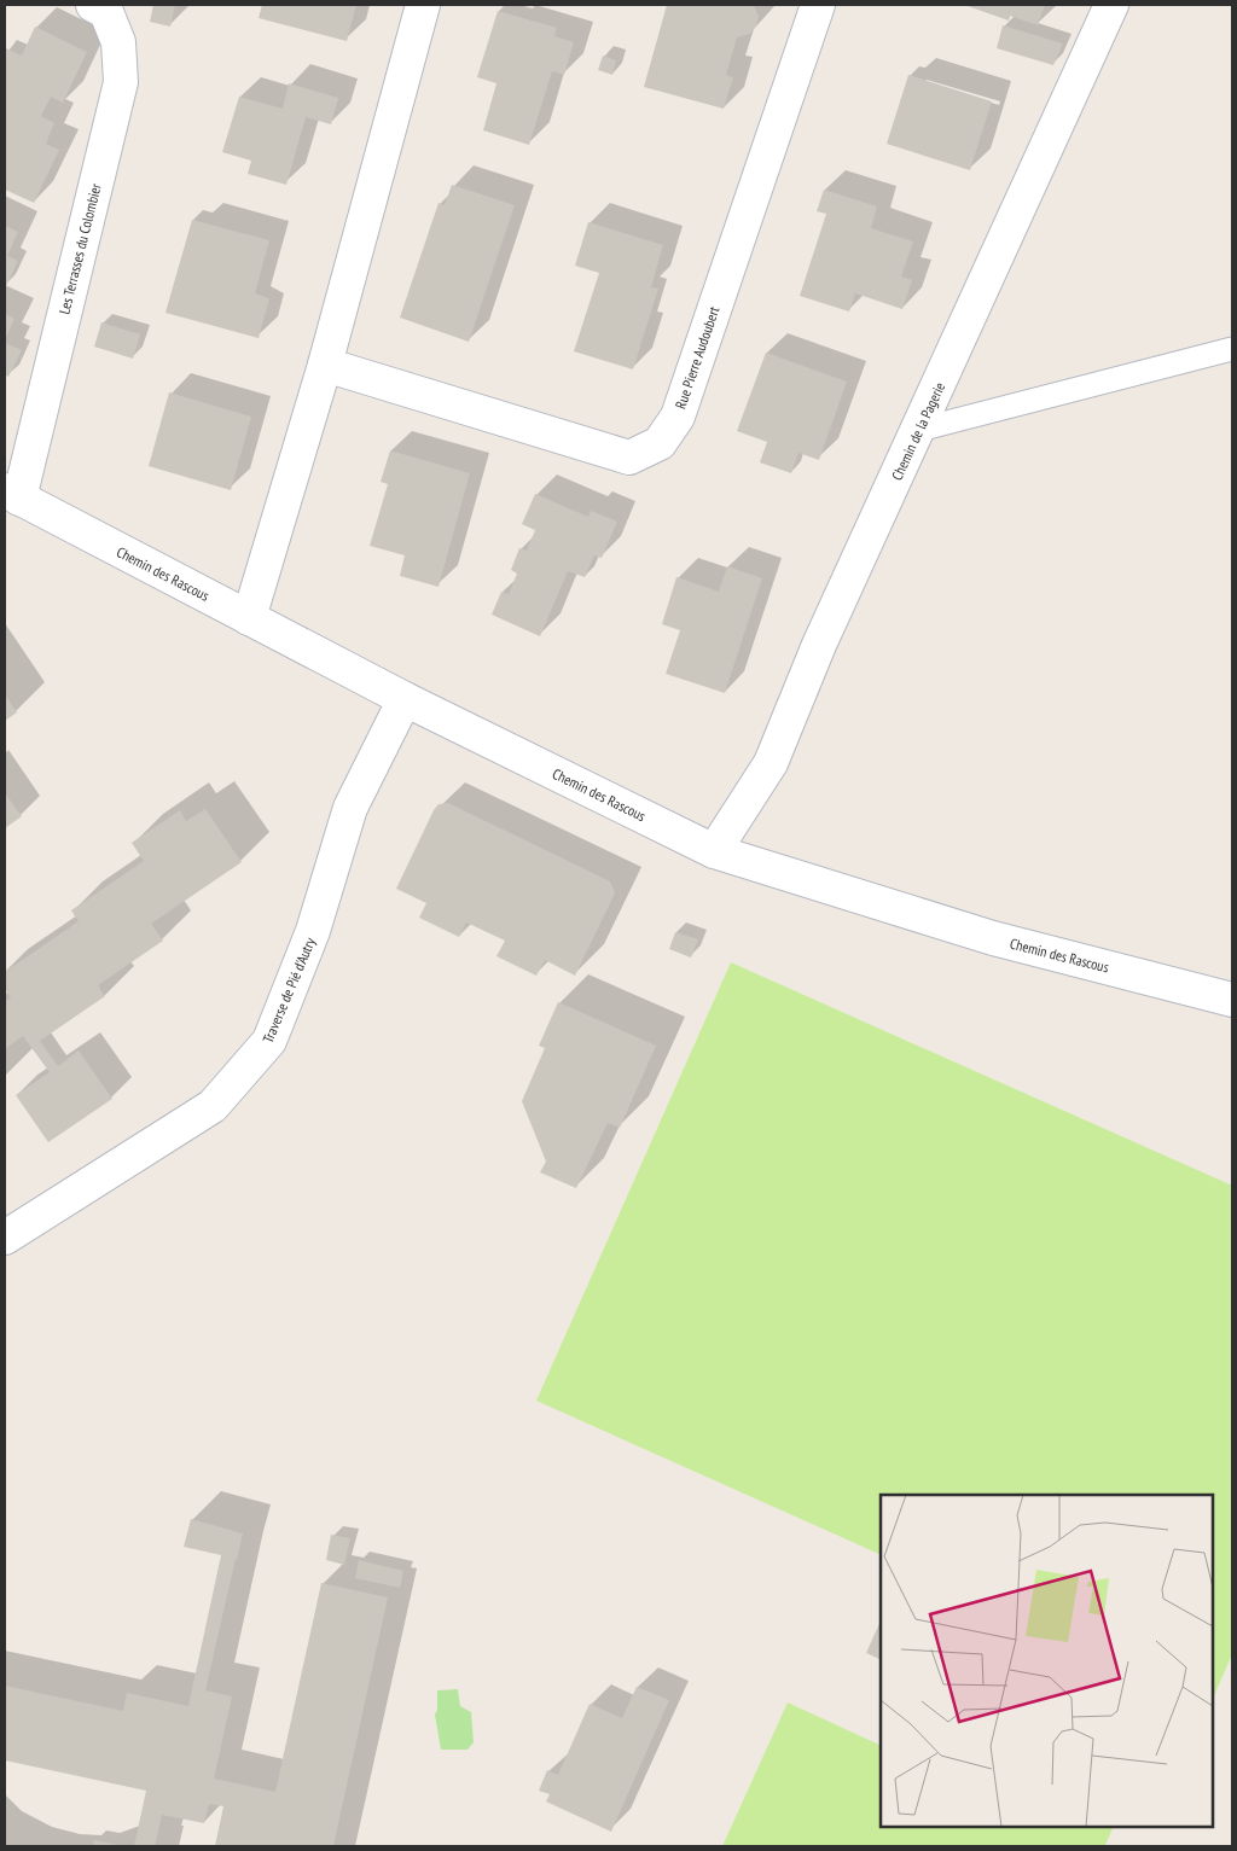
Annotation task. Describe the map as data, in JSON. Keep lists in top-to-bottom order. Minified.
{"streets":{"street":["Les Terrasses du Colombier","Rue Pierre Audoubert","Chemin de la Pagerie","Chemin des Rascous","Traverse de Pié d'Autry"]},"crossings":[["Les Terrasses du Colombier","Chemin des Rascous"],["Chemin de la Pagerie","Chemin des Rascous"],["Chemin des Rascous","Traverse de Pié d'Autry"]]}
